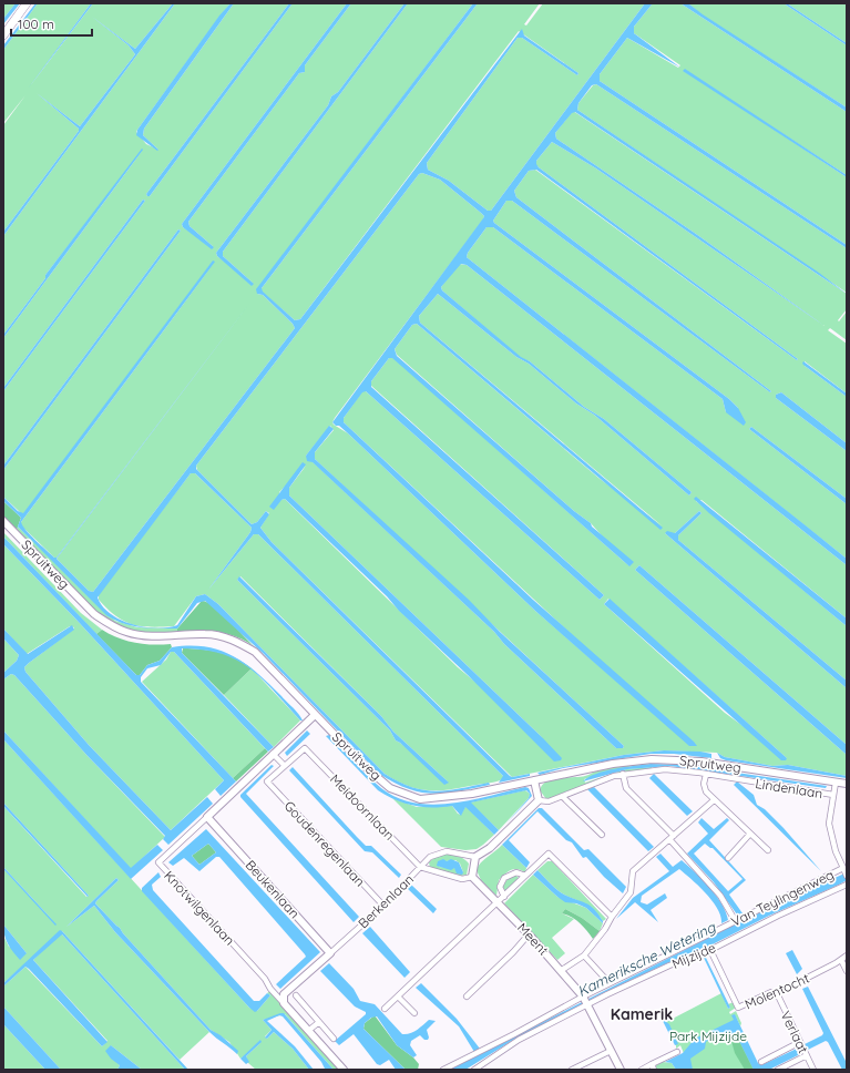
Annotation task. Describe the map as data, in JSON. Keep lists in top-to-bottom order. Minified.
{"streets":{"main road":["Spruitweg","Beukenlaan","Meent"],"street":["Lindenlaan","Meidoornlaan","Goudenregenlaan","Van Teylingenweg","Berkenlaan","Knotwilgenlaan","Mijzijde","Molentocht","Verlaat"]},"crossings":[["Spruitweg","Van Teylingenweg"],["Lindenlaan","Van Teylingenweg"],["Meidoornlaan","Goudenregenlaan"],["Meidoornlaan","Berkenlaan"],["Goudenregenlaan","Berkenlaan"],["Beukenlaan","Berkenlaan"],["Beukenlaan","Knotwilgenlaan"],["Van Teylingenweg","Meent"],["Van Teylingenweg","Mijzijde"],["Berkenlaan","Meent"],["Meent","Mijzijde"],["Mijzijde","Molentocht"],["Molentocht","Verlaat"]],"districts":["Kamerik"],"water":["Kameriksche Wetering"],"parks":["Park Mijzijde"],"scale_bar":"100 m"}
